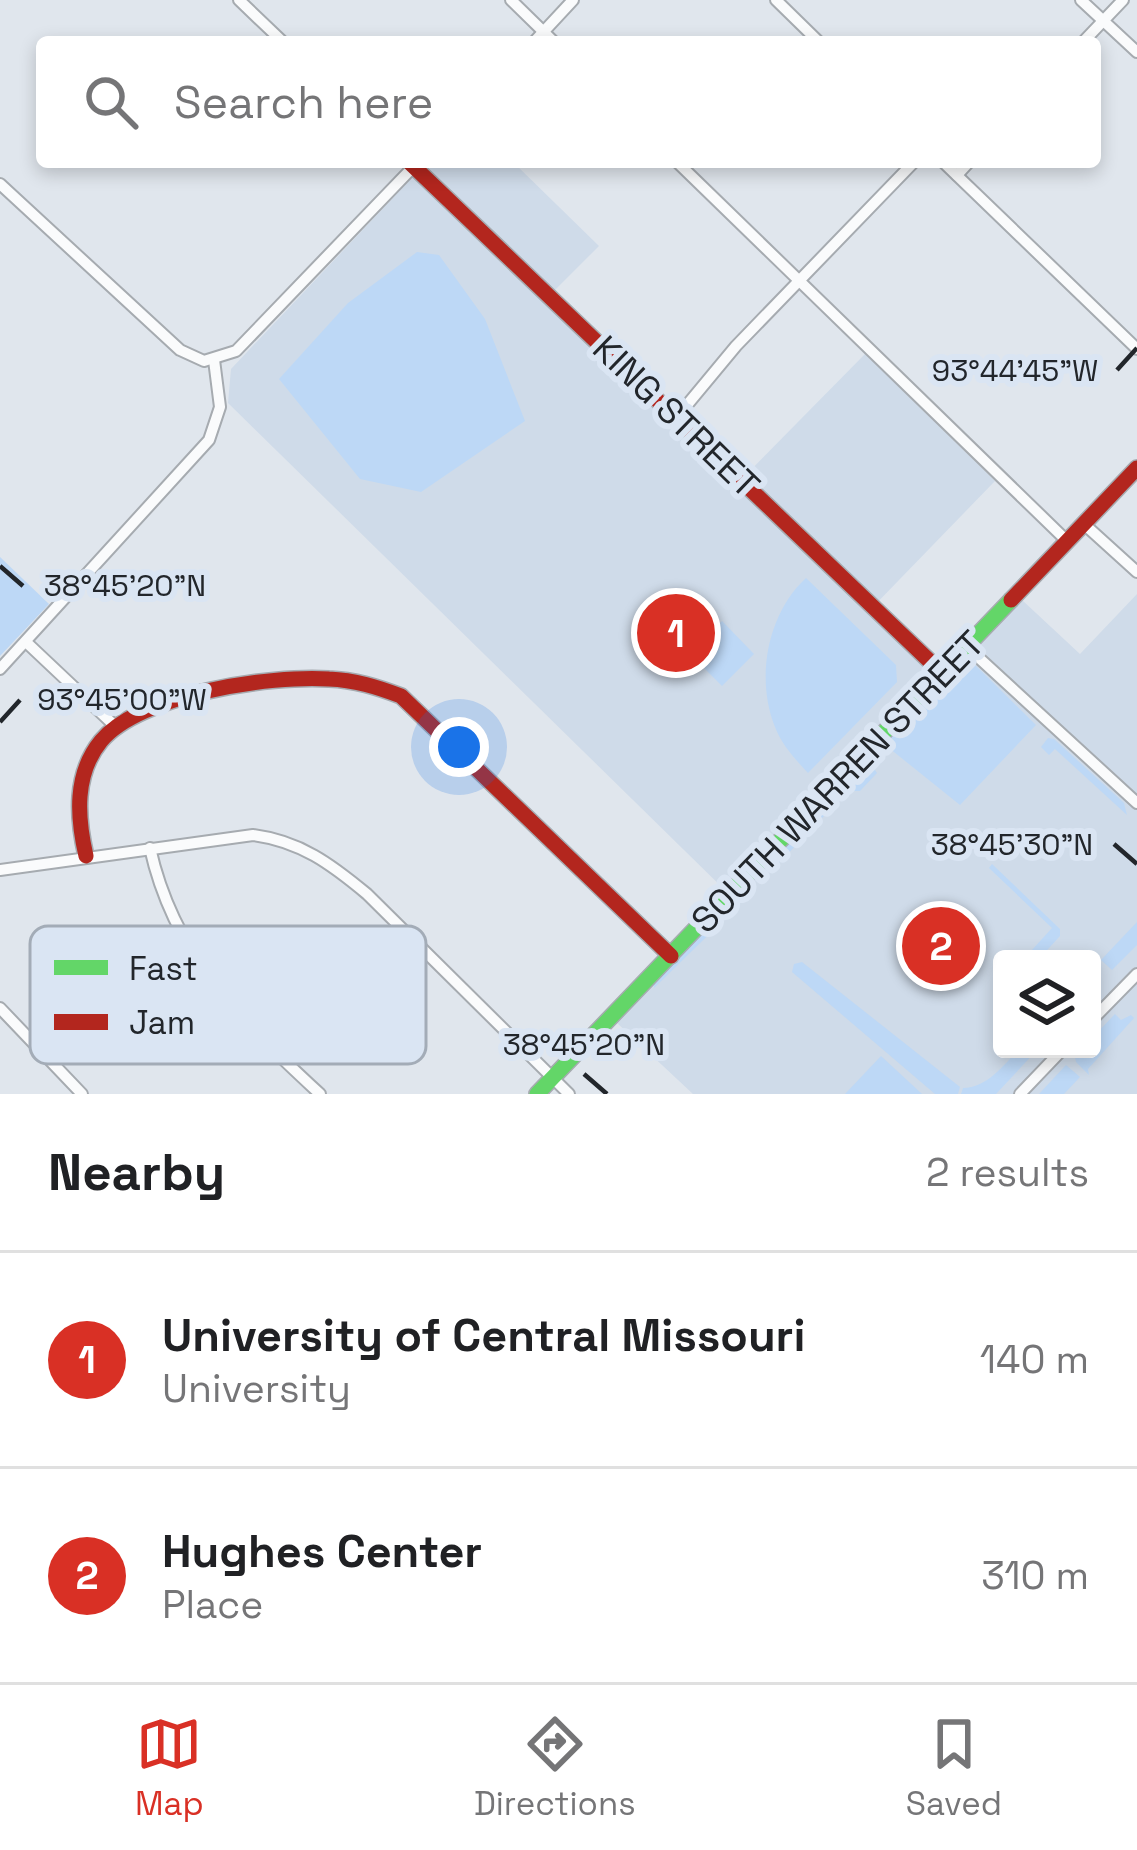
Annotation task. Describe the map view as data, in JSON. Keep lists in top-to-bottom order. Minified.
{"streets":{"street":["KING STREET","SOUTH WARREN STREET"]},"crossings":[["KING STREET","SOUTH WARREN STREET"]],"legend":["Fast","Jam"],"page":{"search":"Search here","pins":["1","2"],"heading":["Nearby","2 results"],"list":[{"mark":"1","name":"University of Central Missouri","note":"University","value":"140 m"},{"mark":"2","name":"Hughes Center","note":"Place","value":"310 m"}],"nav":["Map","Directions","Saved"]},"coordinates":["93°44'45\"W","38°45'20\"N","93°45'00\"W","38°45'30\"N"]}
